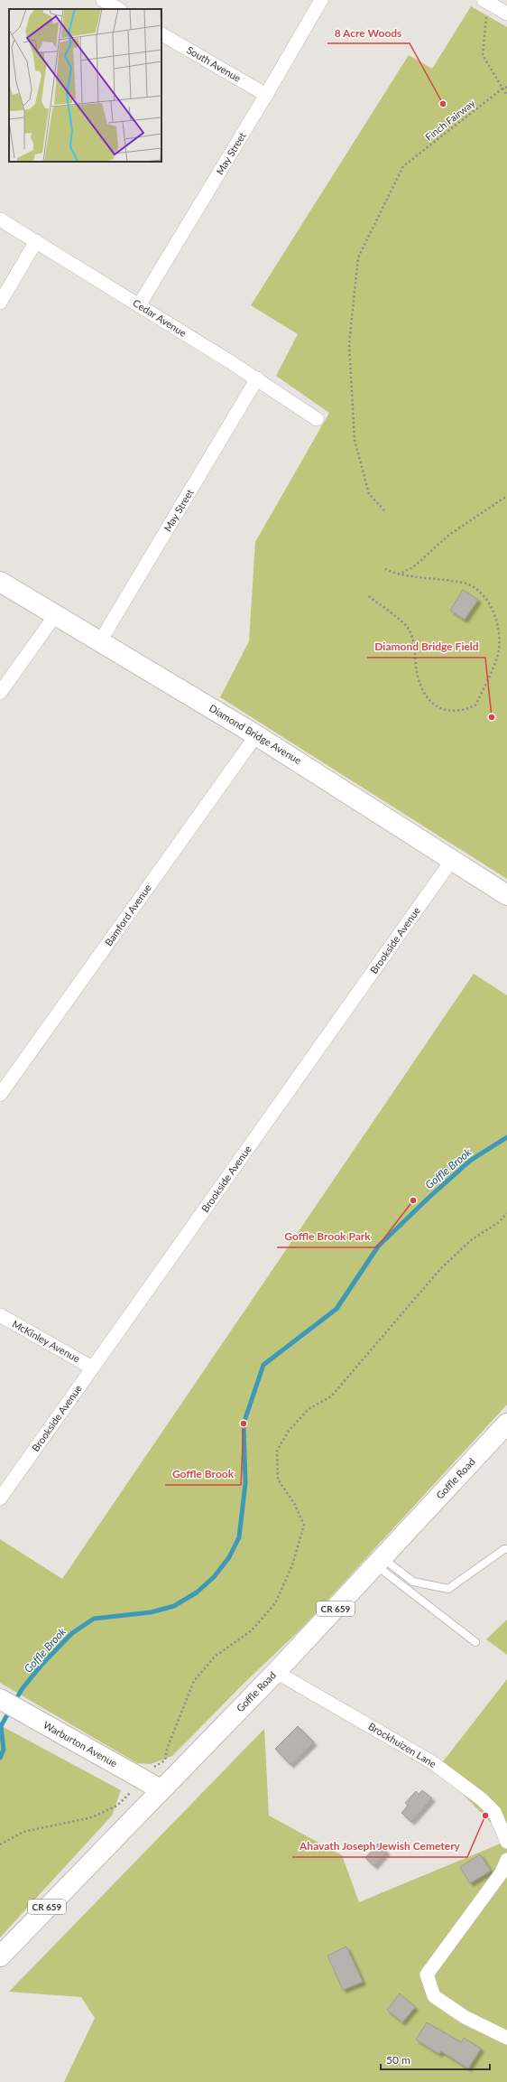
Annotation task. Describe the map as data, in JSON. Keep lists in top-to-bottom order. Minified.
{"streets":{"street":["South Avenue","May Street","Cedar Avenue","Diamond Bridge Avenue","Bamford Avenue","Brookside Avenue","McKinley Avenue","Goffle Road","CR 659","Warburton Avenue","Brockhuizen Lane"],"path":["Finch Fairway"]},"crossings":[["South Avenue","May Street"],["May Street","Cedar Avenue"],["May Street","Diamond Bridge Avenue"],["Diamond Bridge Avenue","Bamford Avenue"],["Diamond Bridge Avenue","Brookside Avenue"],["Brookside Avenue","McKinley Avenue"],["Goffle Road","Warburton Avenue"],["Goffle Road","Brockhuizen Lane"]],"water":["Goffle Brook"],"places":["8 Acre Woods","Diamond Bridge Field","Goffle Brook Park","Goffle Brook","Ahavath Joseph Jewish Cemetery"],"scale_bar":"50 m"}
